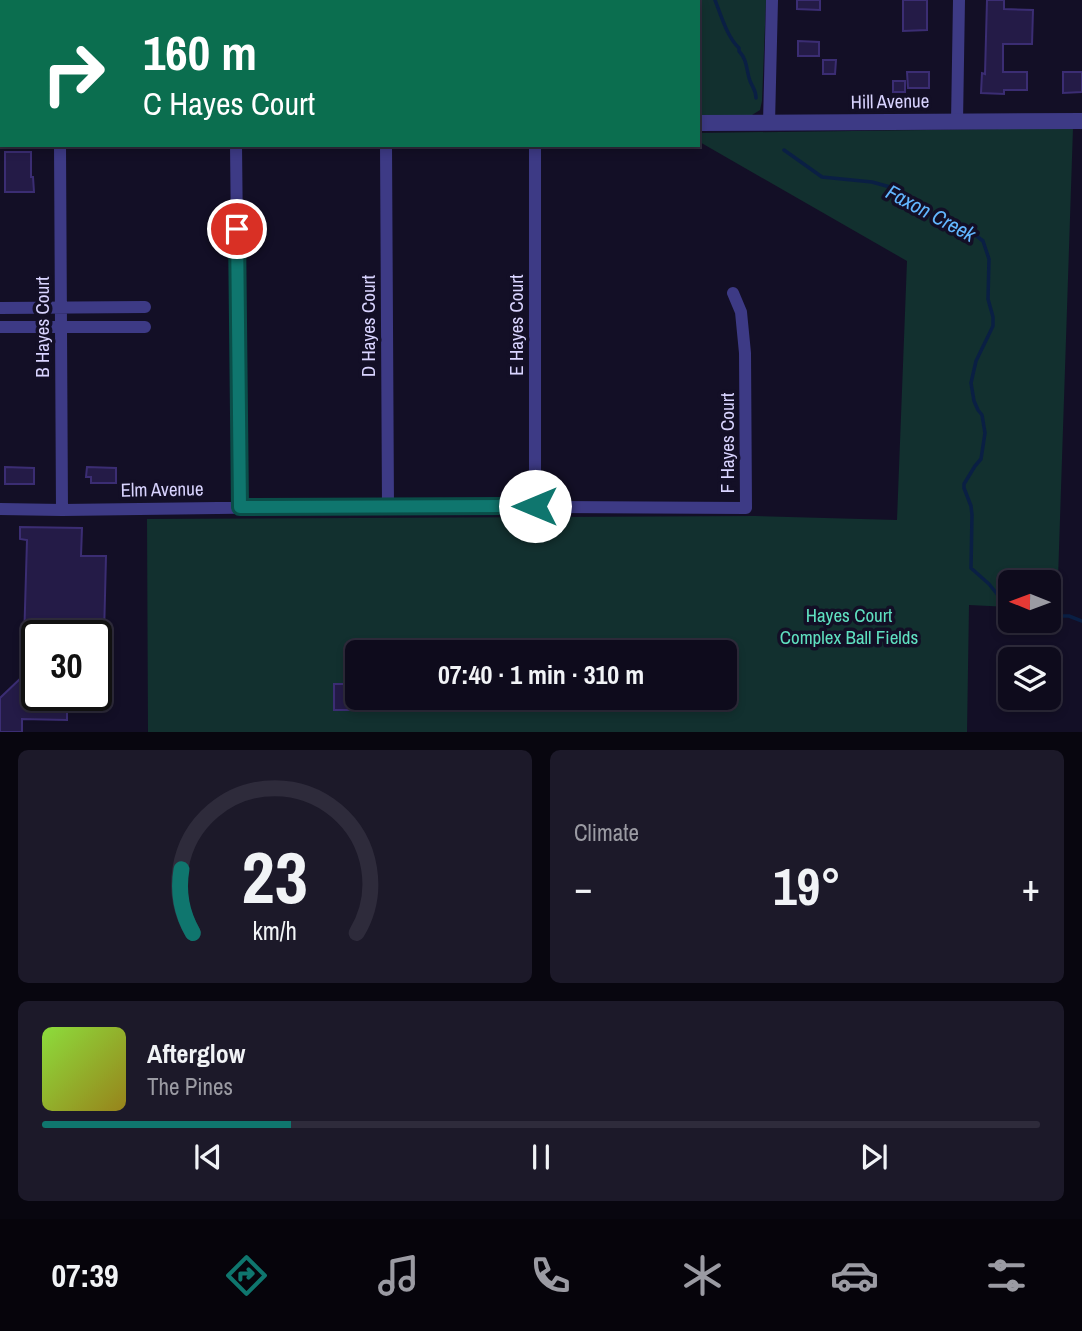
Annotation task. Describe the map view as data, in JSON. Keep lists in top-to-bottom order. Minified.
{"streets":{"street":["Hill Avenue","E Hayes Court","D Hayes Court","B Hayes Court","F Hayes Court","Elm Avenue"]},"crossings":[["E Hayes Court","F Hayes Court"],["E Hayes Court","Elm Avenue"],["D Hayes Court","Elm Avenue"],["B Hayes Court","Elm Avenue"],["F Hayes Court","Elm Avenue"]],"water":["Faxon Creek"],"parks":["Hayes Court Complex Ball Fields"],"north":"left","page":{"turn":["160 m","C Hayes Court"],"limit":"30","trip":"07:40 · 1 min · 310 m","tile":"Climate","heat":["−","19°","+"],"song":["Afterglow","The Pines"],"tabs":"07:39","gauge":["23","km/h"]}}
